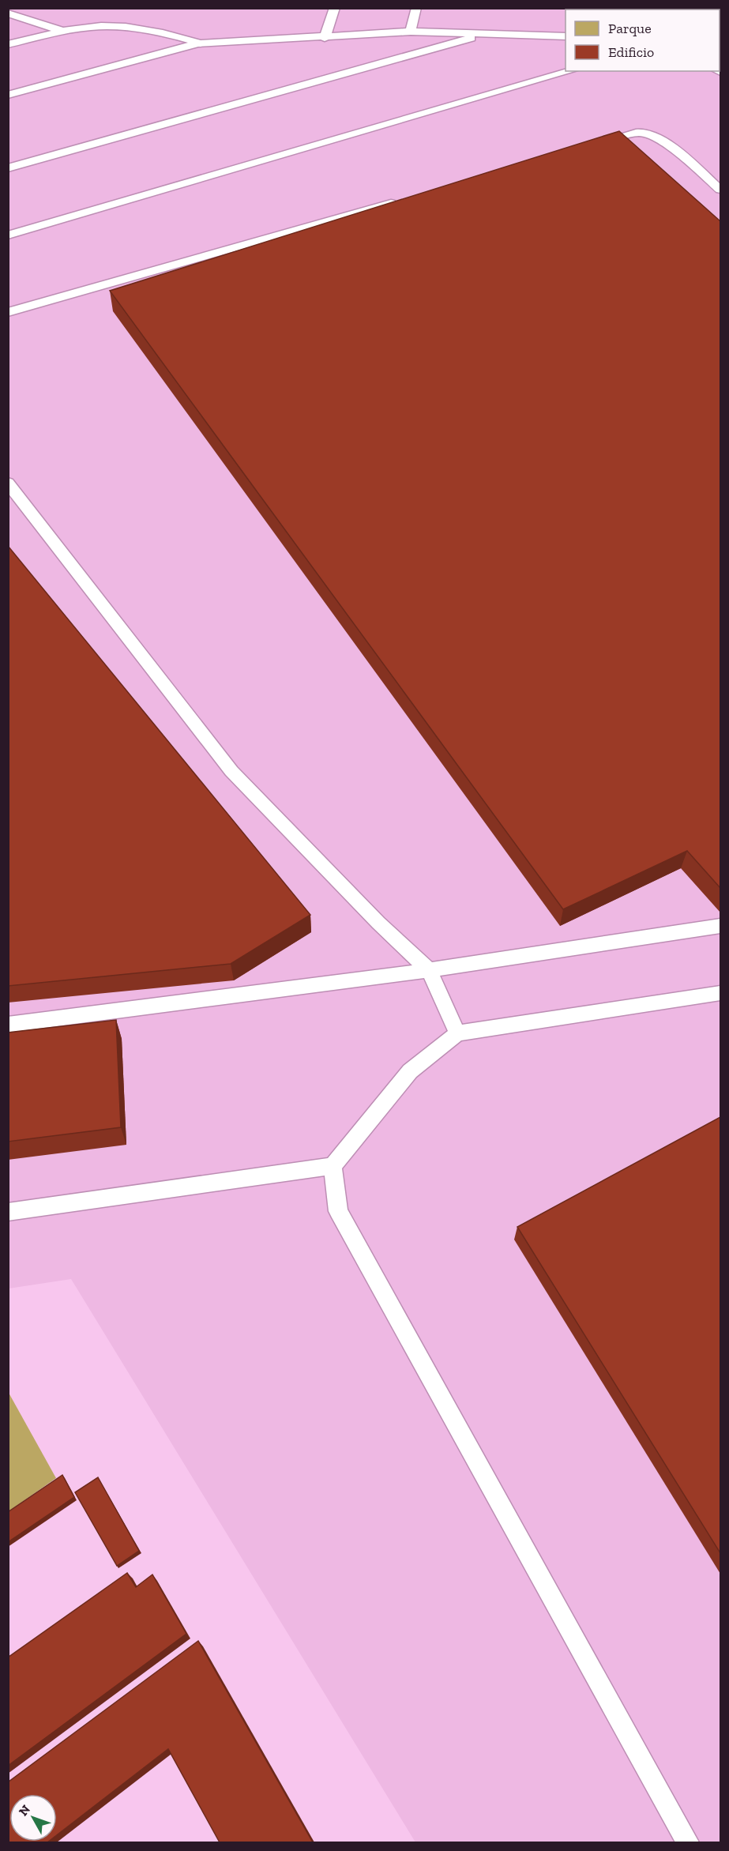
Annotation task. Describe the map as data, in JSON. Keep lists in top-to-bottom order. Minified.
{"legend":["Parque","Edificio"],"north":"top left"}
